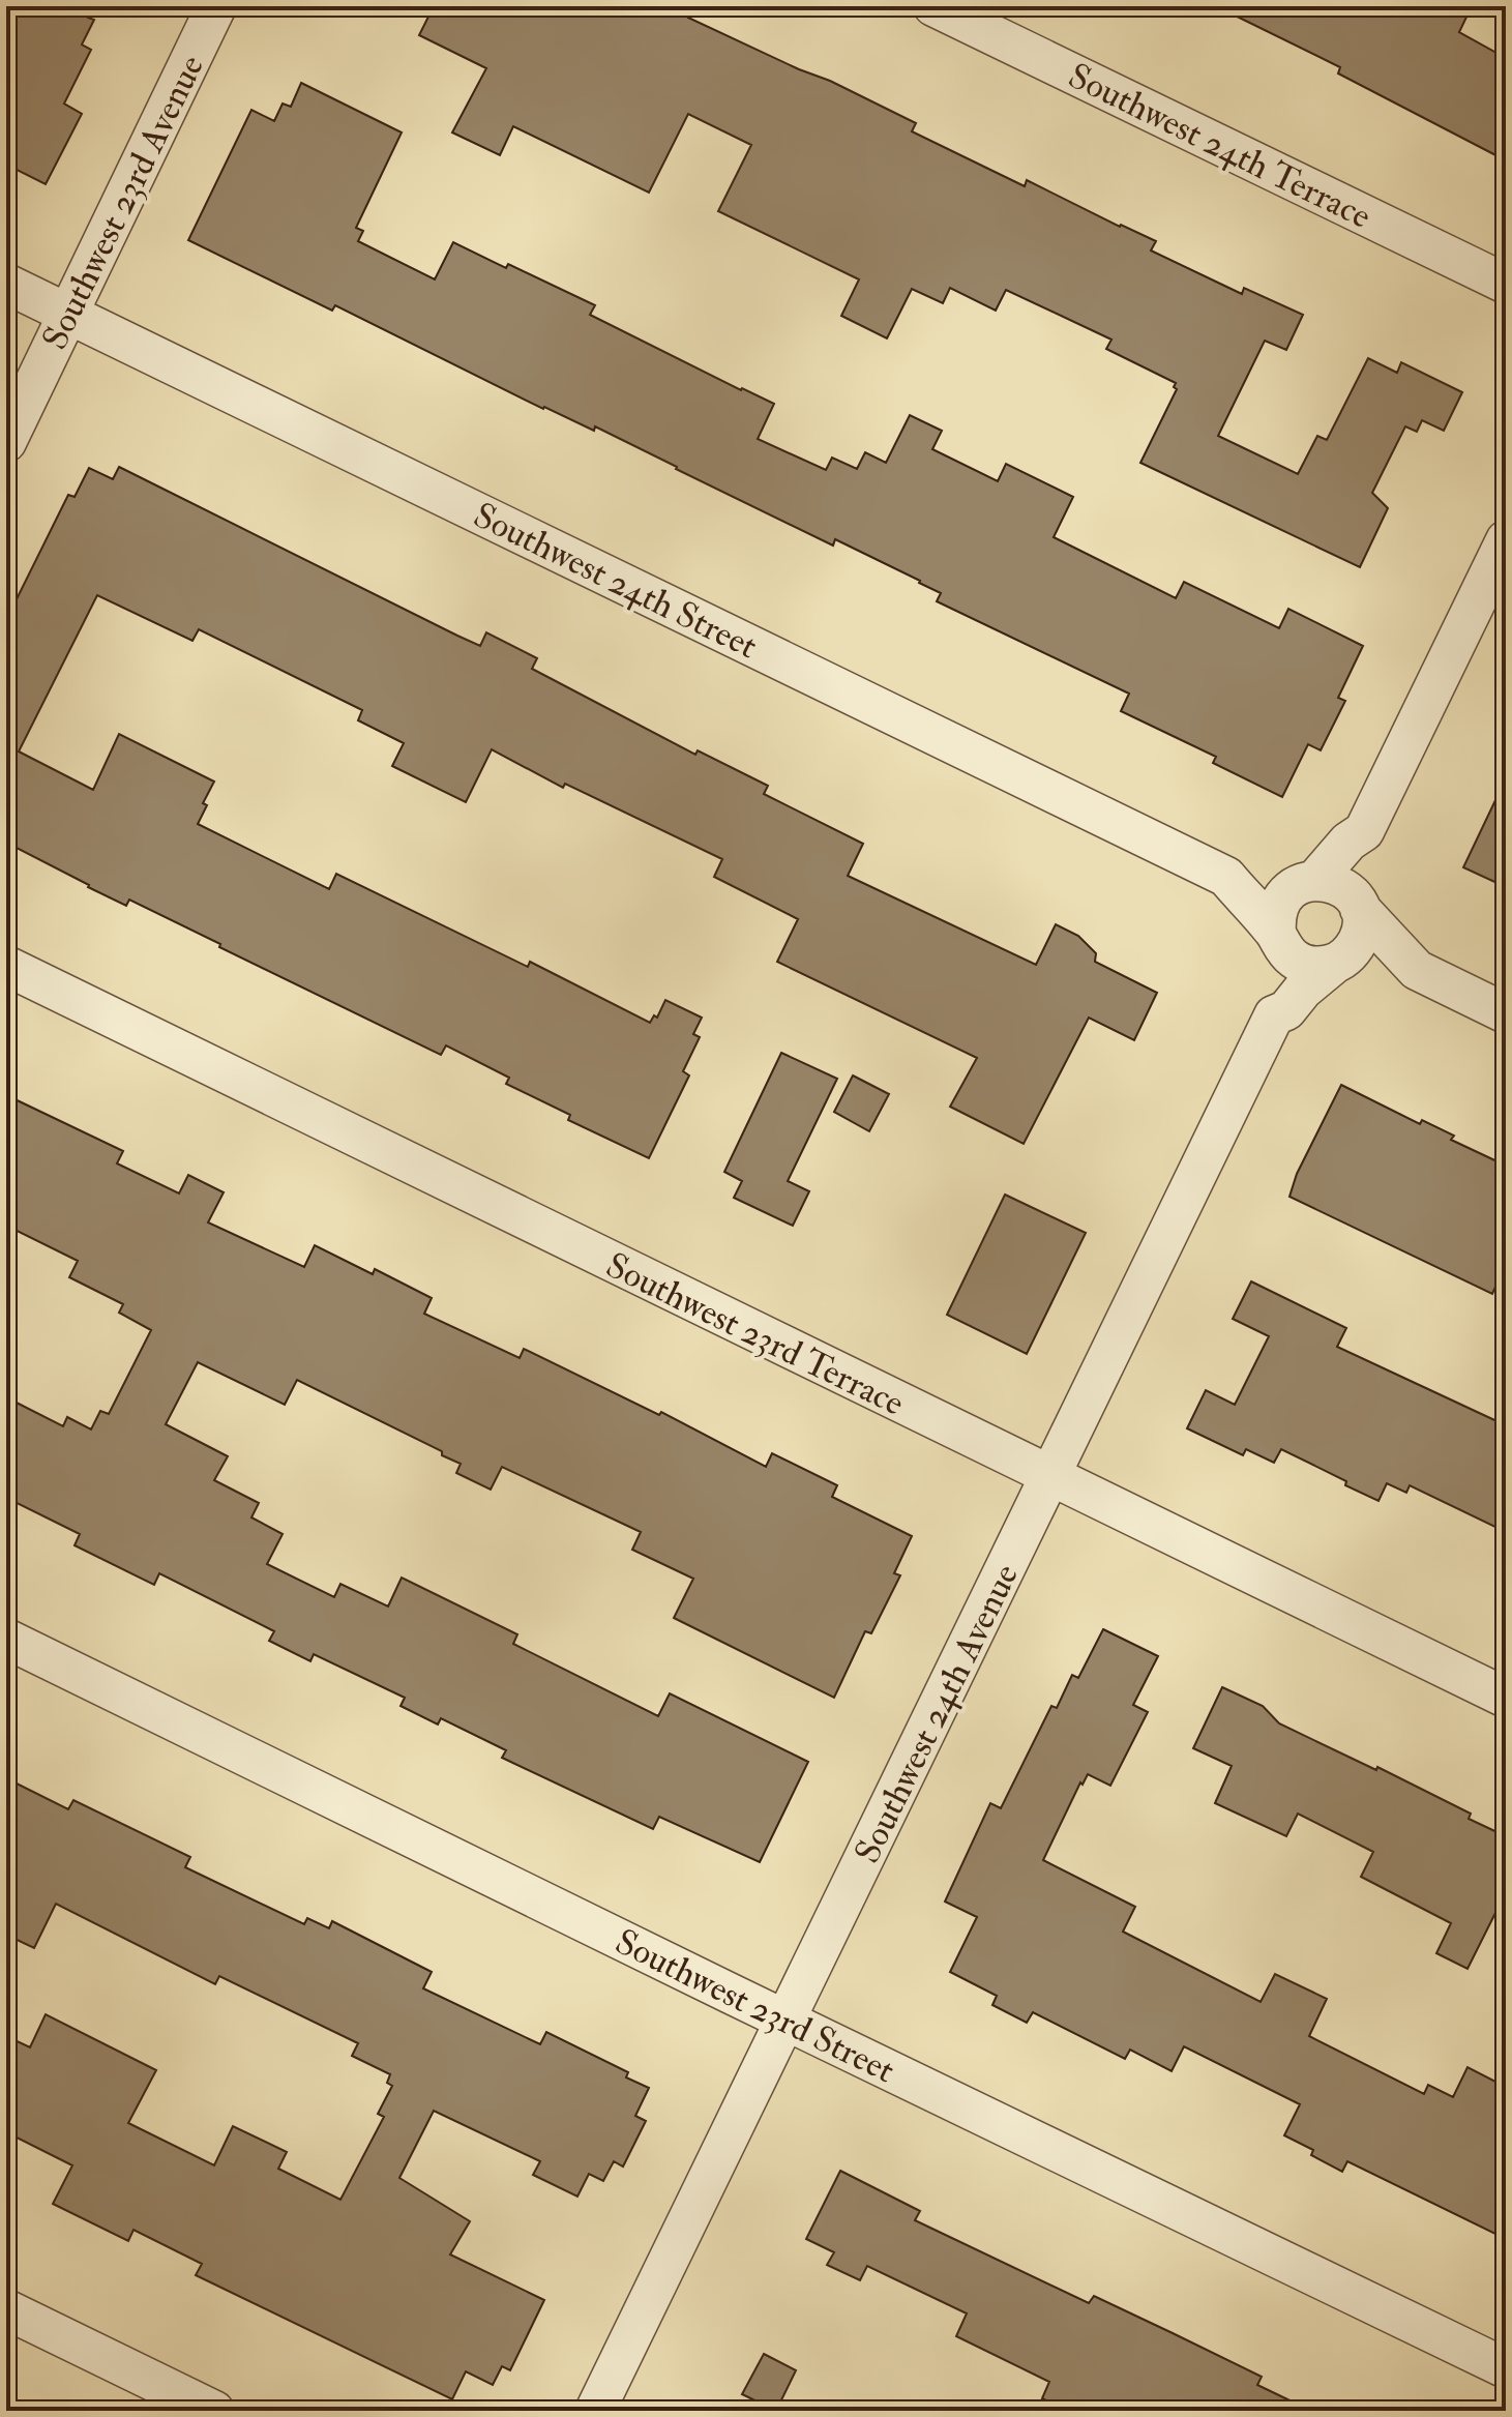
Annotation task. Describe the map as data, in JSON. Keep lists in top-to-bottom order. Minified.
{"streets":{"street":["Southwest 24th Terrace","Southwest 23rd Avenue","Southwest 24th Street","Southwest 23rd Terrace","Southwest 24th Avenue","Southwest 23rd Street"]},"crossings":[["Southwest 23rd Avenue","Southwest 24th Street"],["Southwest 24th Street","Southwest 24th Avenue"],["Southwest 23rd Terrace","Southwest 24th Avenue"],["Southwest 24th Avenue","Southwest 23rd Street"]]}
